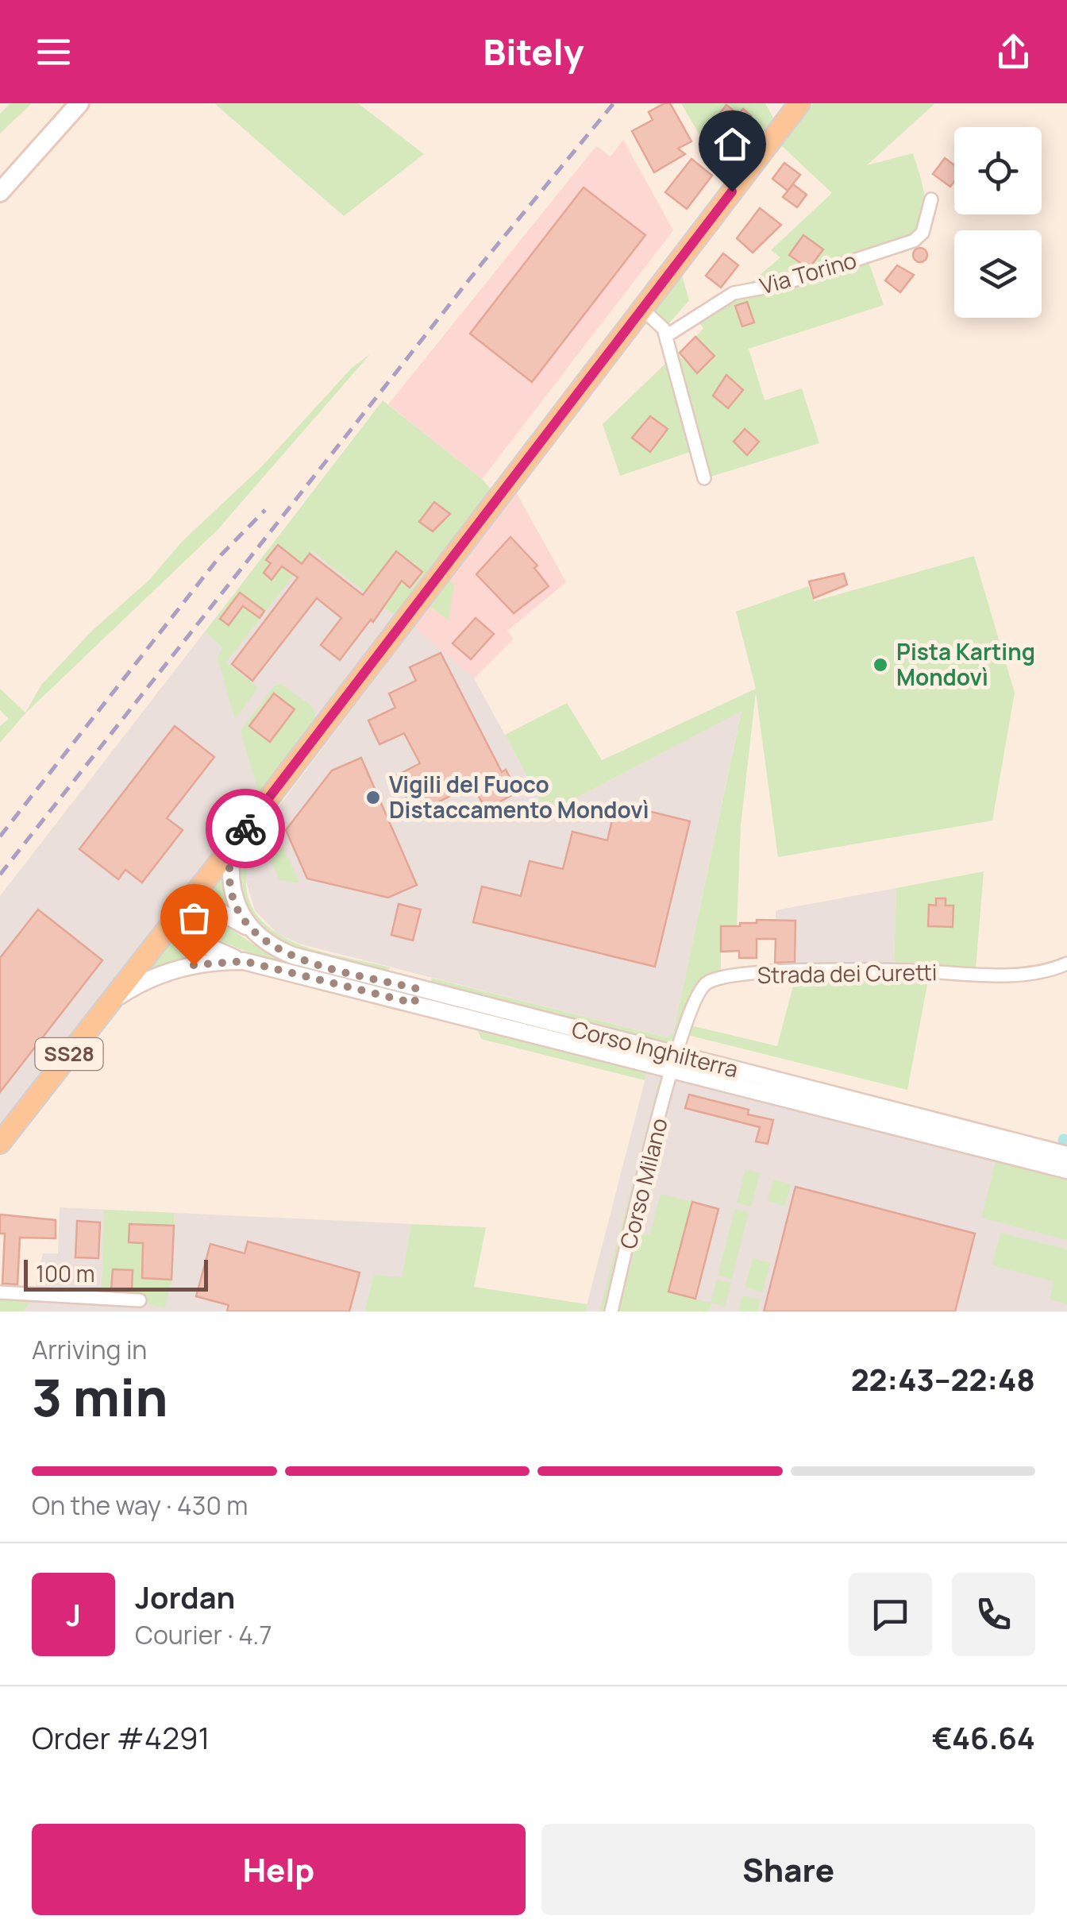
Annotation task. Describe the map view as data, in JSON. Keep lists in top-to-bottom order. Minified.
{"streets":{"main road":["SS28"],"street":["Via Torino","Strada dei Curetti","Corso Inghilterra","Corso Milano"]},"crossings":[["Strada dei Curetti","Corso Inghilterra"],["Strada dei Curetti","Corso Milano"],["Corso Inghilterra","SS28"],["Corso Inghilterra","Corso Milano"]],"places":["Pista Karting Mondovì","Vigili del Fuoco Distaccamento Mondovì"],"scale_bar":"100 m","page":{"header":"Bitely","scale":"100 m","heading":["3 min","Arriving in","22:43–22:48"],"panel":["Jordan","Courier · 4.7","Order #4291","€46.64"],"bar":"On the way · 430 m","round":"J","buttons":["Help","Share"]}}
